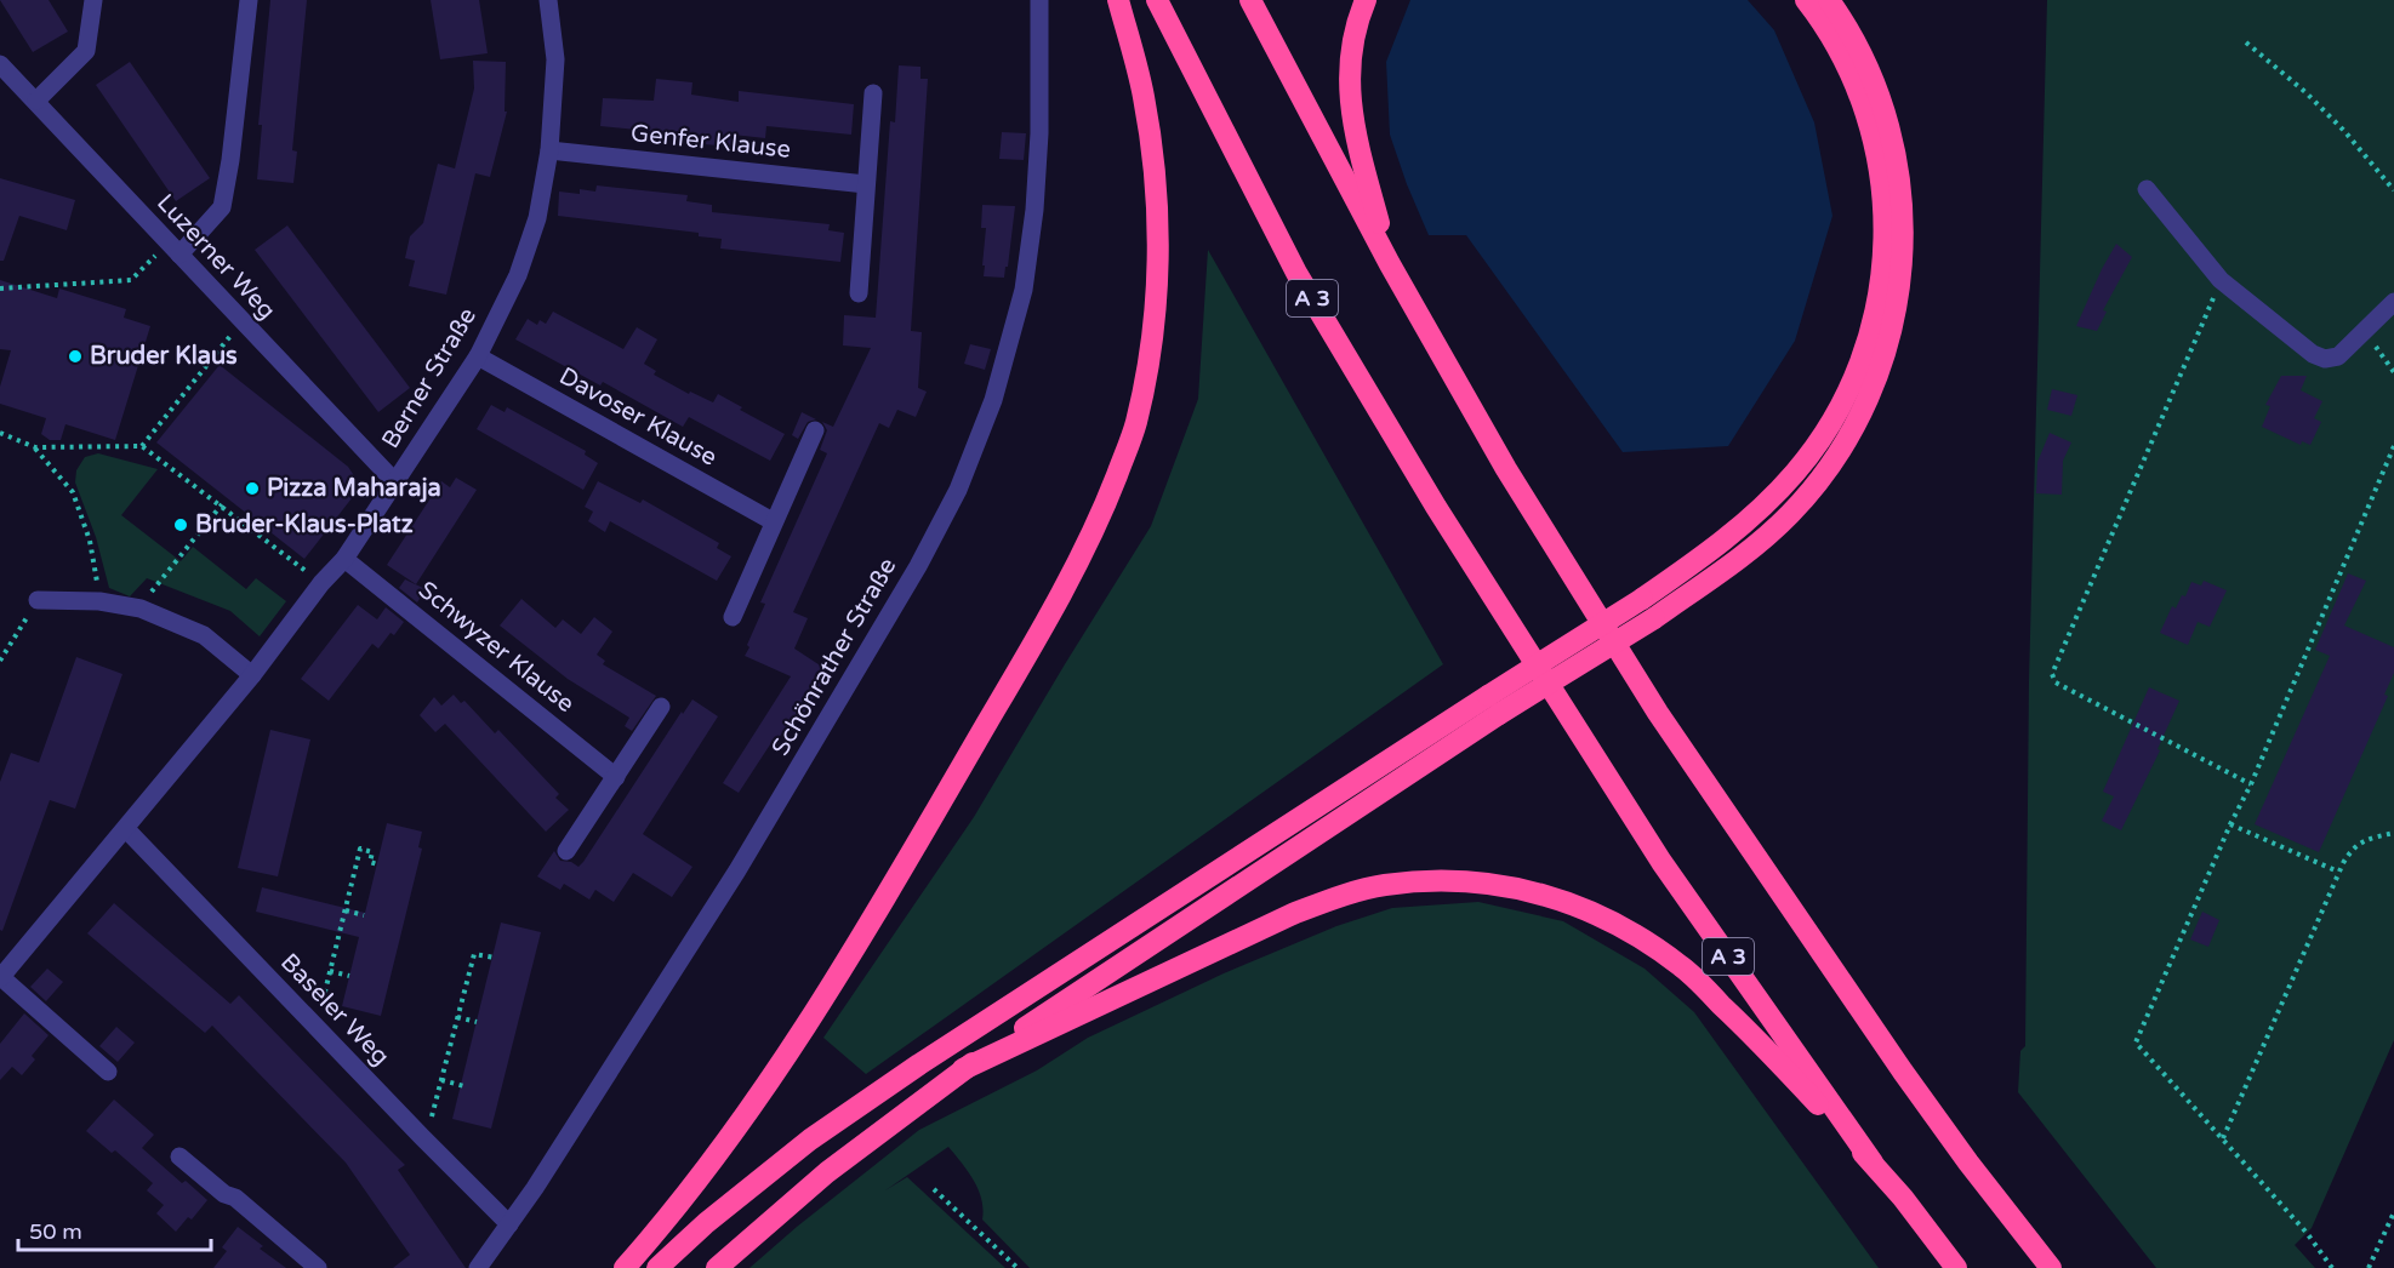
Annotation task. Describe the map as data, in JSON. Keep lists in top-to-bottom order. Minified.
{"streets":{"highway":["A 3"],"street":["Genfer Klause","Luzerner Weg","Berner Straße","Davoser Klause","Schwyzer Klause","Schönrather Straße","Baseler Weg"]},"crossings":[["Genfer Klause","Berner Straße"],["Luzerner Weg","Berner Straße"],["Berner Straße","Davoser Klause"],["Berner Straße","Schwyzer Klause"],["Berner Straße","Baseler Weg"],["Schönrather Straße","Baseler Weg"]],"places":["Bruder Klaus","Pizza Maharaja","Bruder-Klaus-Platz"],"scale_bar":"50 m"}
